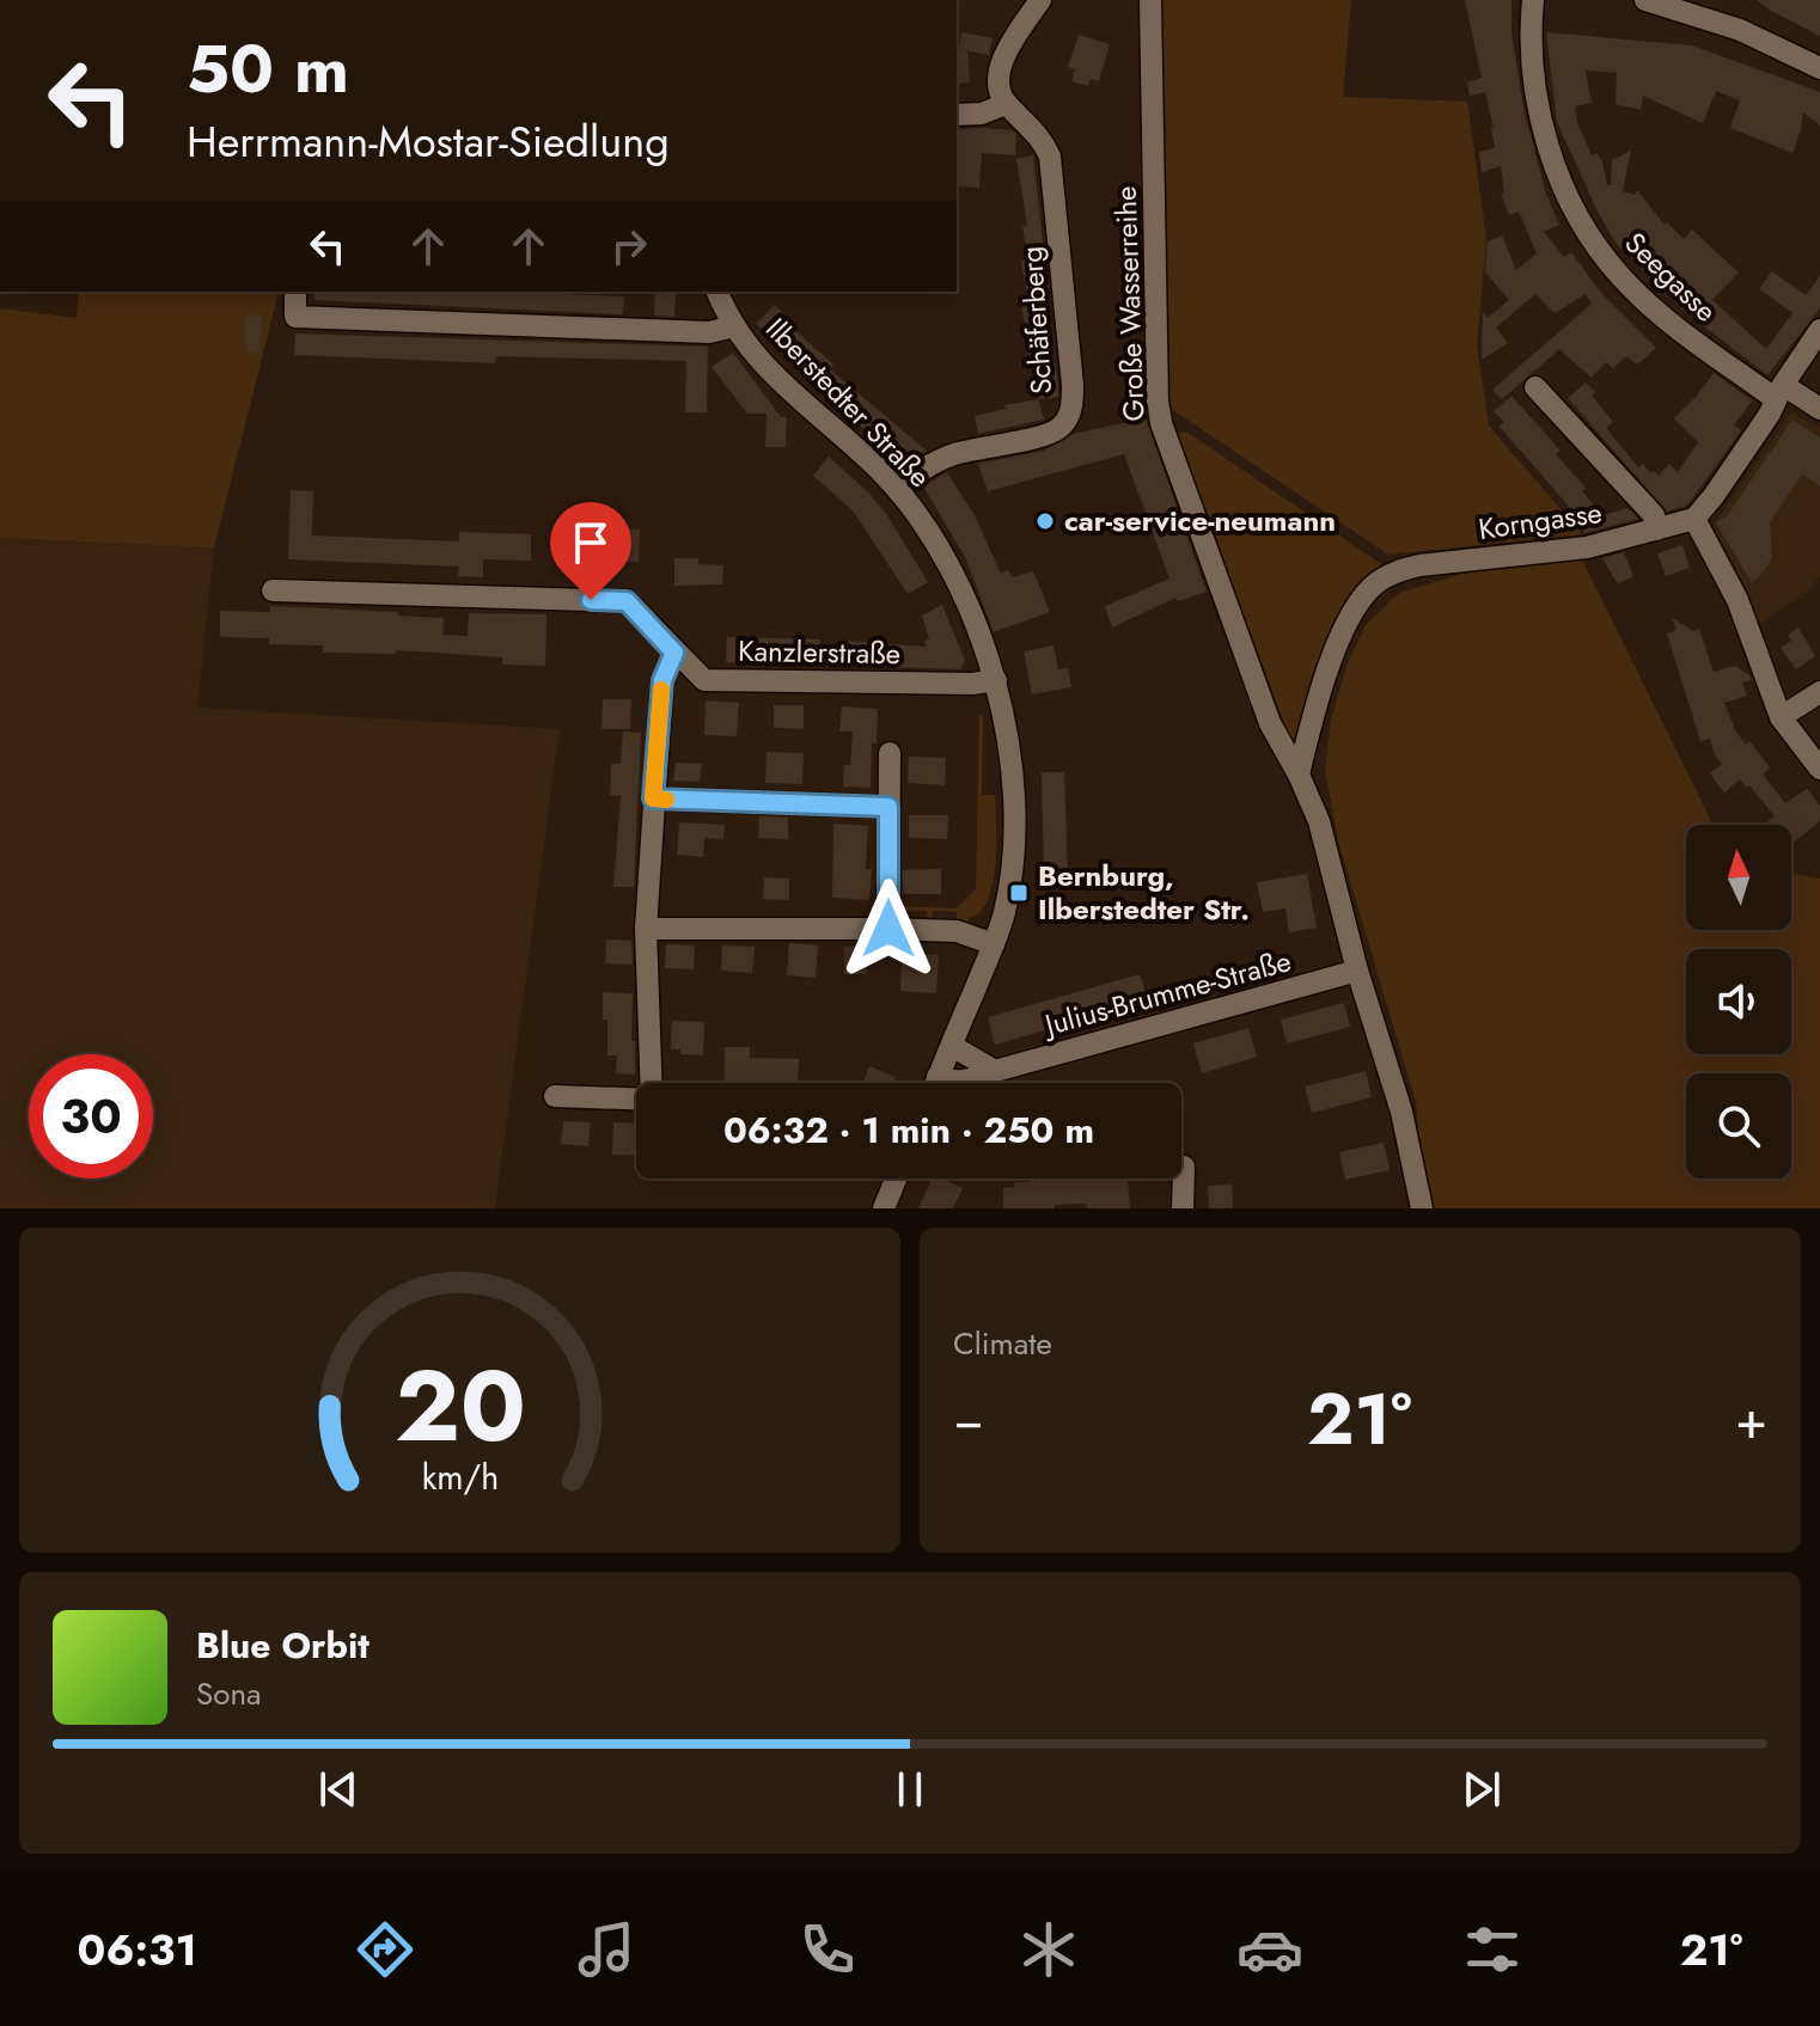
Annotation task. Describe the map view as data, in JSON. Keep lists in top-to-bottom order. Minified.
{"streets":{"street":["Seegasse","Große Wasserreihe","Schäferberg","Ilberstedter Straße","Korngasse","Kanzlerstraße","Julius-Brumme-Straße"]},"crossings":[["Große Wasserreihe","Korngasse"],["Große Wasserreihe","Julius-Brumme-Straße"],["Schäferberg","Ilberstedter Straße"],["Ilberstedter Straße","Kanzlerstraße"],["Ilberstedter Straße","Julius-Brumme-Straße"]],"places":{"other":["car-service-neumann"],"transit":["Bernburg, Ilberstedter Str."]},"north":"top","page":{"turn":["50 m","Herrmann-Mostar-Siedlung"],"limit":"30","trip":"06:32 · 1 min · 250 m","tile":"Climate","heat":["−","21°","+"],"song":["Blue Orbit","Sona"],"tabs":["06:31","21°"],"gauge":["20","km/h"]}}
